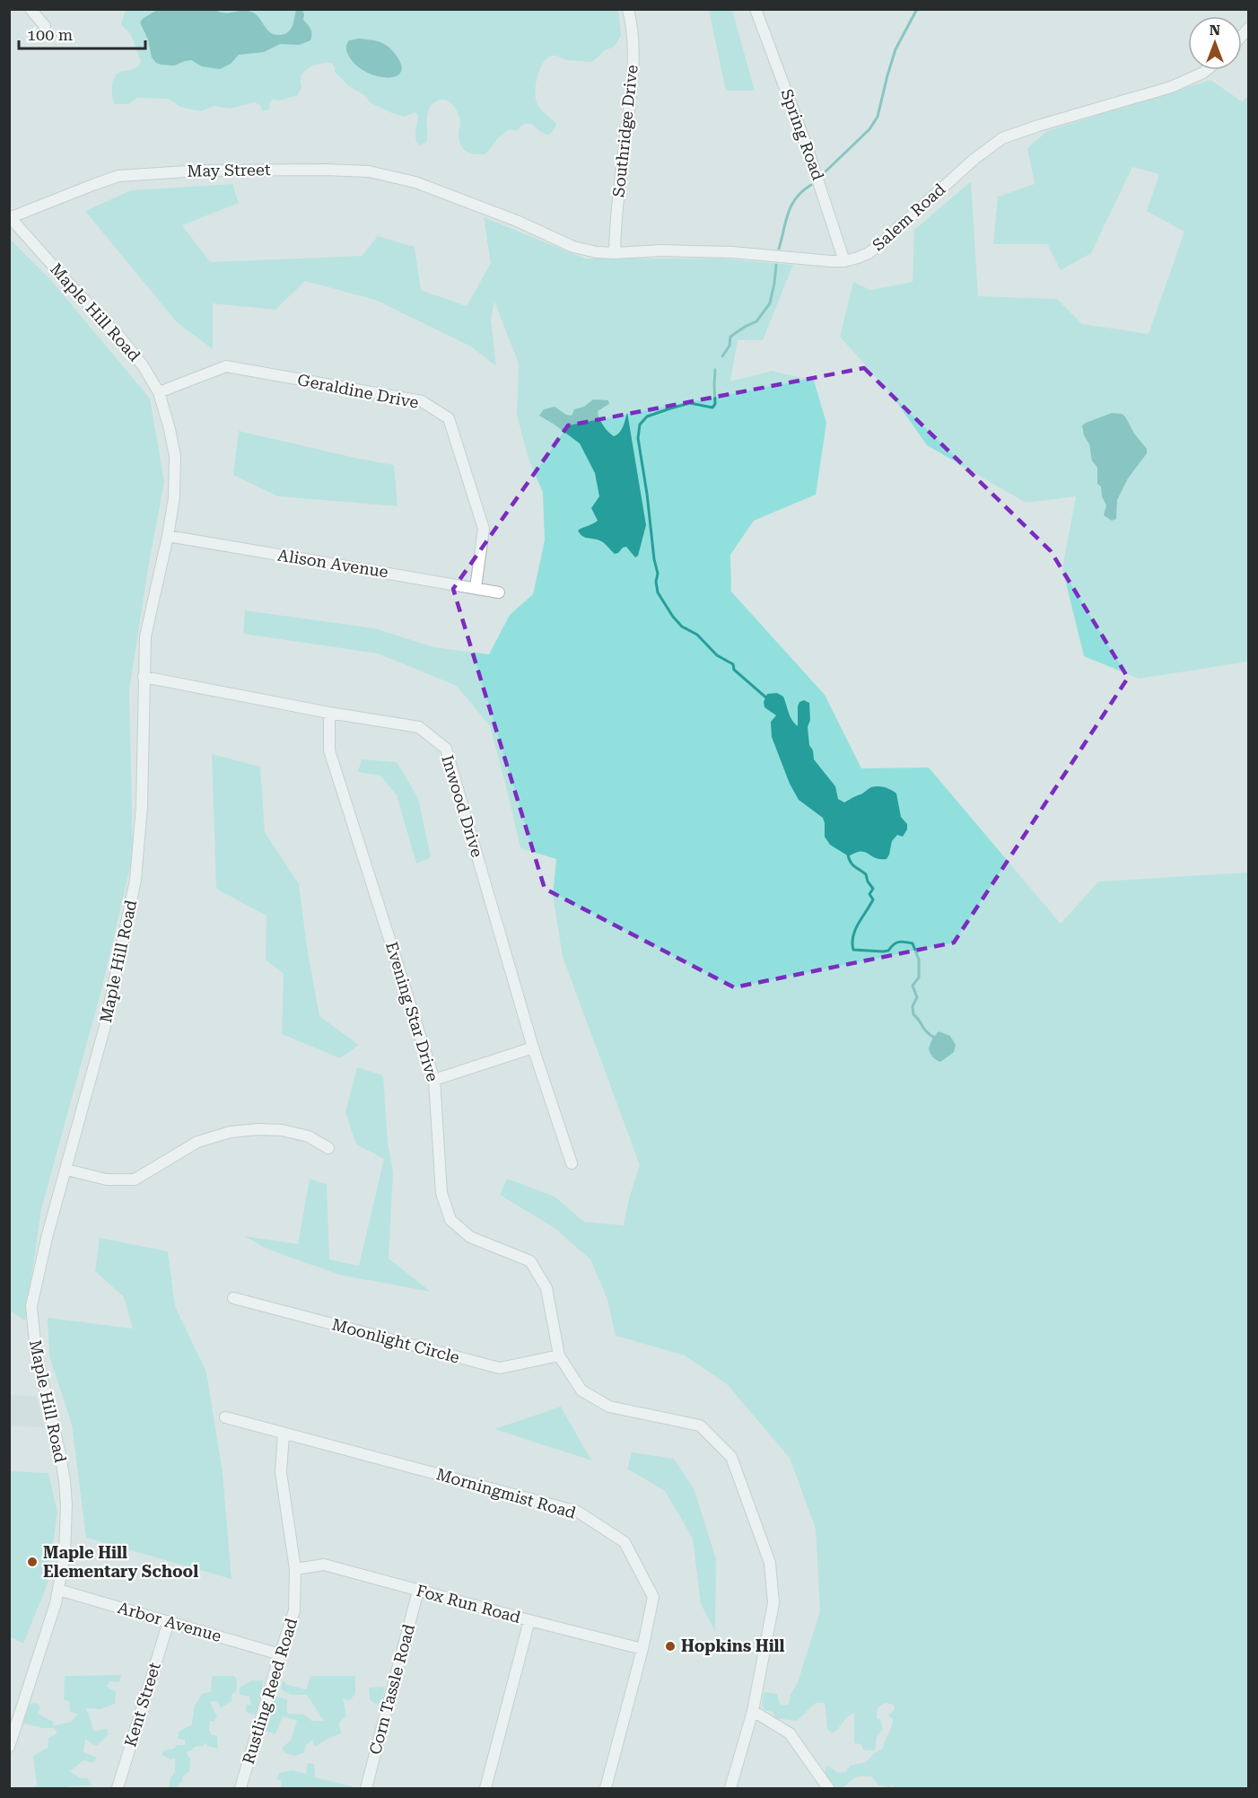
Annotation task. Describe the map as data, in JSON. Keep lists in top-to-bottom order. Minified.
{"streets":{"street":["Southridge Drive","Spring Road","May Street","Salem Road","Maple Hill Road","Geraldine Drive","Alison Avenue","Inwood Drive","Evening Star Drive","Moonlight Circle","Morningmist Road","Fox Run Road","Arbor Avenue","Corn Tassle Road","Rustling Reed Road","Kent Street"]},"crossings":[["Southridge Drive","Salem Road"],["Spring Road","Salem Road"],["May Street","Salem Road"],["May Street","Maple Hill Road"],["Maple Hill Road","Geraldine Drive"],["Maple Hill Road","Alison Avenue"],["Maple Hill Road","Inwood Drive"],["Maple Hill Road","Arbor Avenue"],["Geraldine Drive","Alison Avenue"],["Inwood Drive","Evening Star Drive"],["Evening Star Drive","Moonlight Circle"],["Morningmist Road","Fox Run Road"],["Morningmist Road","Rustling Reed Road"],["Fox Run Road","Corn Tassle Road"],["Fox Run Road","Rustling Reed Road"],["Arbor Avenue","Rustling Reed Road"],["Arbor Avenue","Kent Street"]],"places":["Maple Hill Elementary School","Hopkins Hill"],"scale_bar":"100 m","north":"top"}
